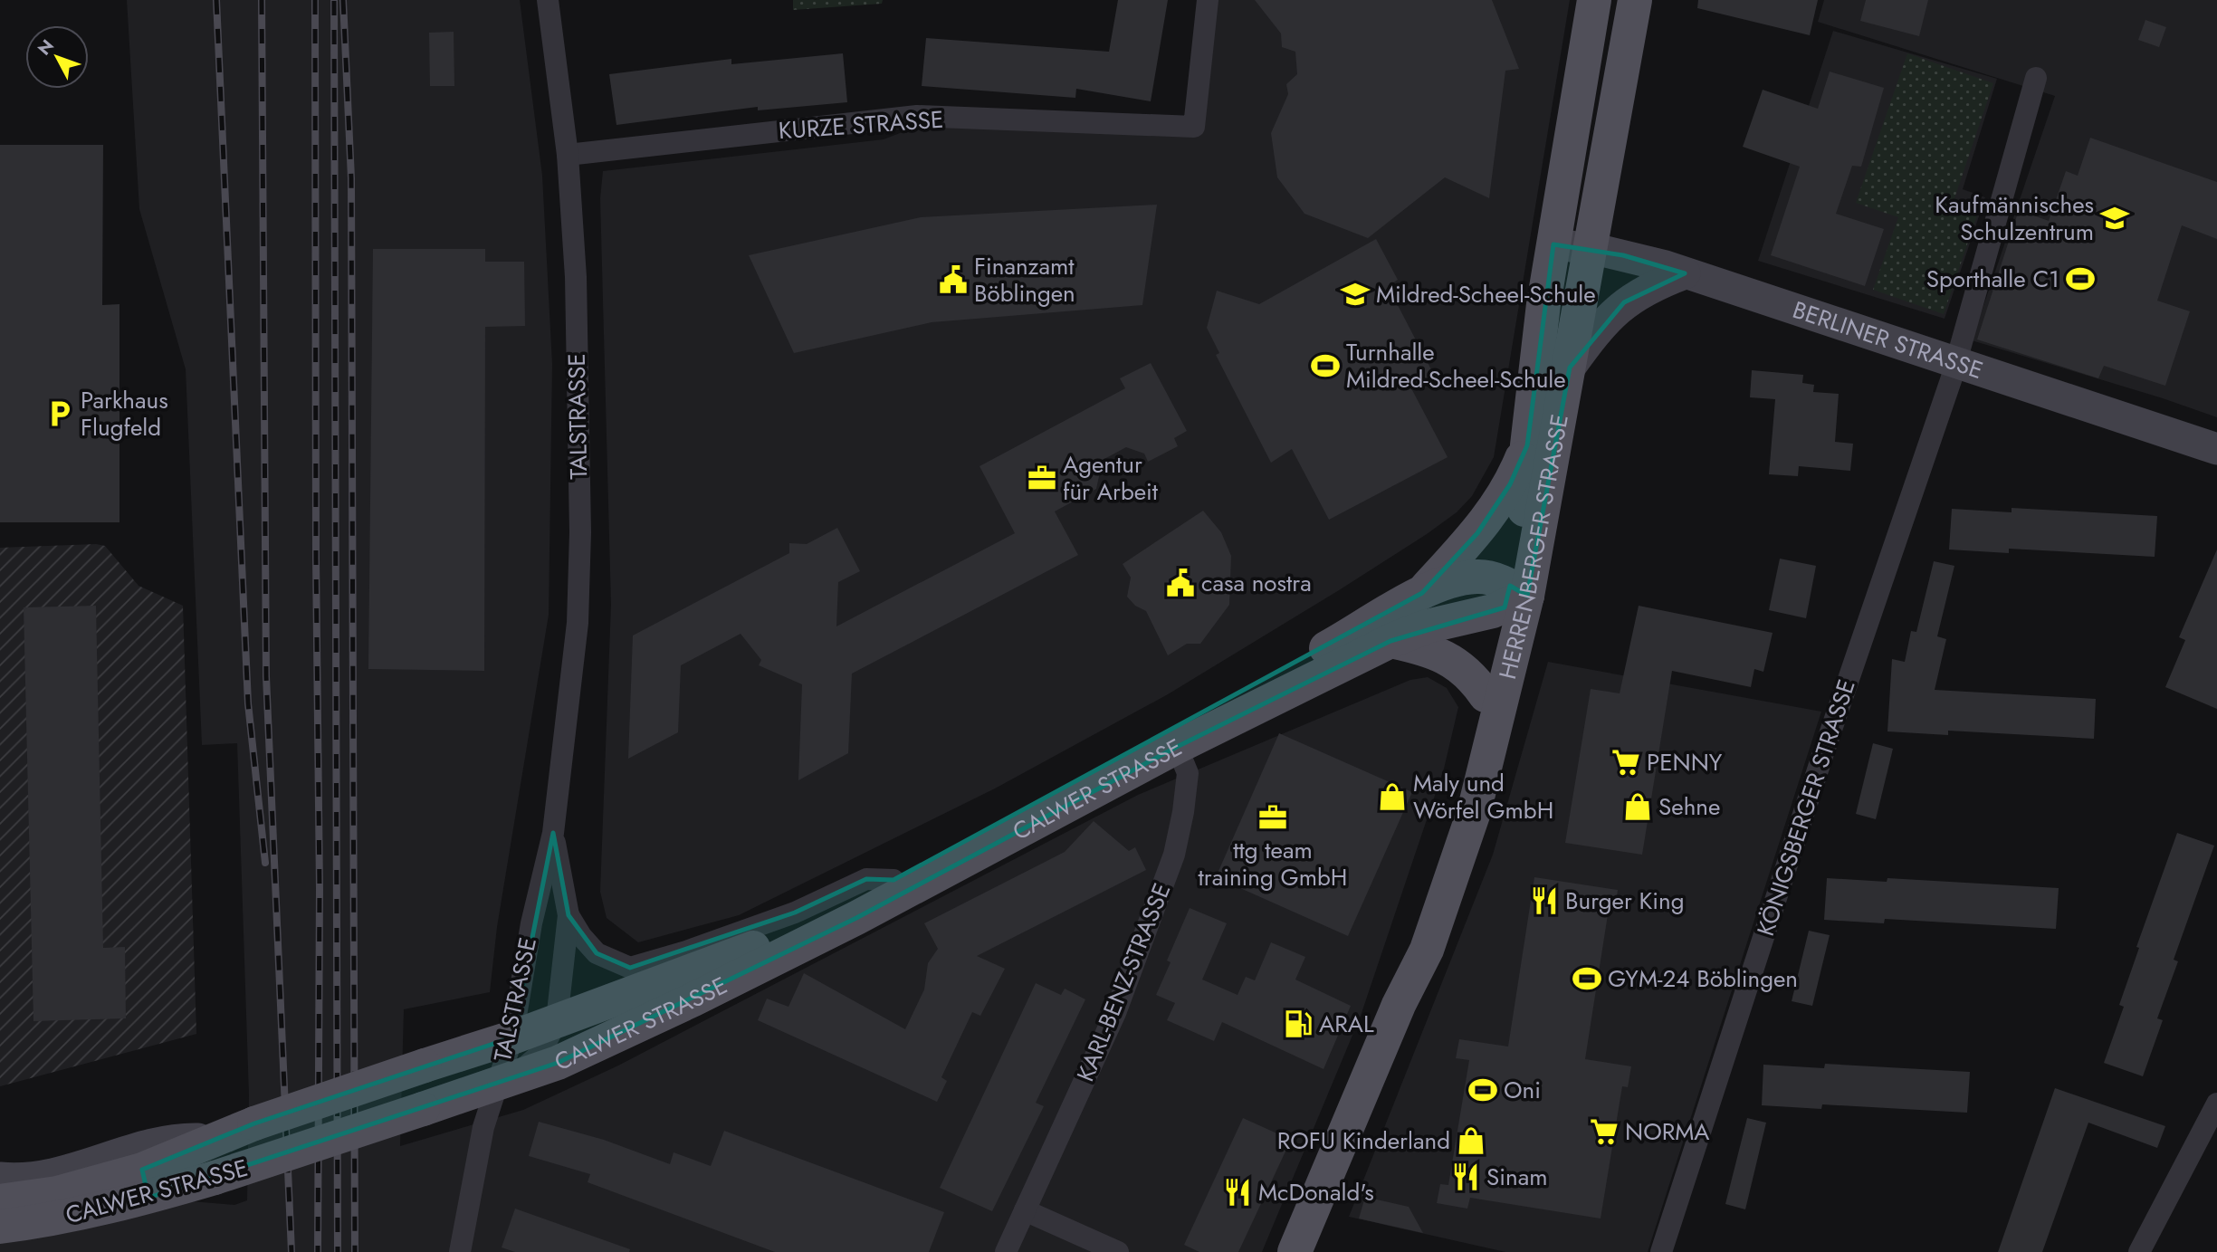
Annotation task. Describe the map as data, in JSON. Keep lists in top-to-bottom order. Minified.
{"streets":{"main road":["HERRENBERGER STRASSE","CALWER STRASSE"],"street":["KURZE STRASSE","BERLINER STRASSE","TALSTRASSE","KÖNIGSBERGER STRASSE","KARL-BENZ-STRASSE"]},"crossings":[["KURZE STRASSE","TALSTRASSE"],["BERLINER STRASSE","HERRENBERGER STRASSE"],["BERLINER STRASSE","KÖNIGSBERGER STRASSE"],["TALSTRASSE","CALWER STRASSE"],["HERRENBERGER STRASSE","CALWER STRASSE"],["CALWER STRASSE","KARL-BENZ-STRASSE"]],"places":{"school or university":["Kaufmännisches Schulzentrum","Mildred-Scheel-Schule"],"sports":["Sporthalle C1","Turnhalle Mildred-Scheel-Schule","GYM-24 Böblingen","Oni"],"public building":["Finanzamt Böblingen","casa nostra"],"parking":["Parkhaus Flugfeld"],"office":["Agentur für Arbeit","ttg team training GmbH"],"supermarket":["PENNY","NORMA"],"shop":["Maly und Wörfel GmbH","Sehne","ROFU Kinderland"],"restaurant":["Burger King","Sinam","McDonald's"],"fuel station":["ARAL"]},"north":"top left"}
